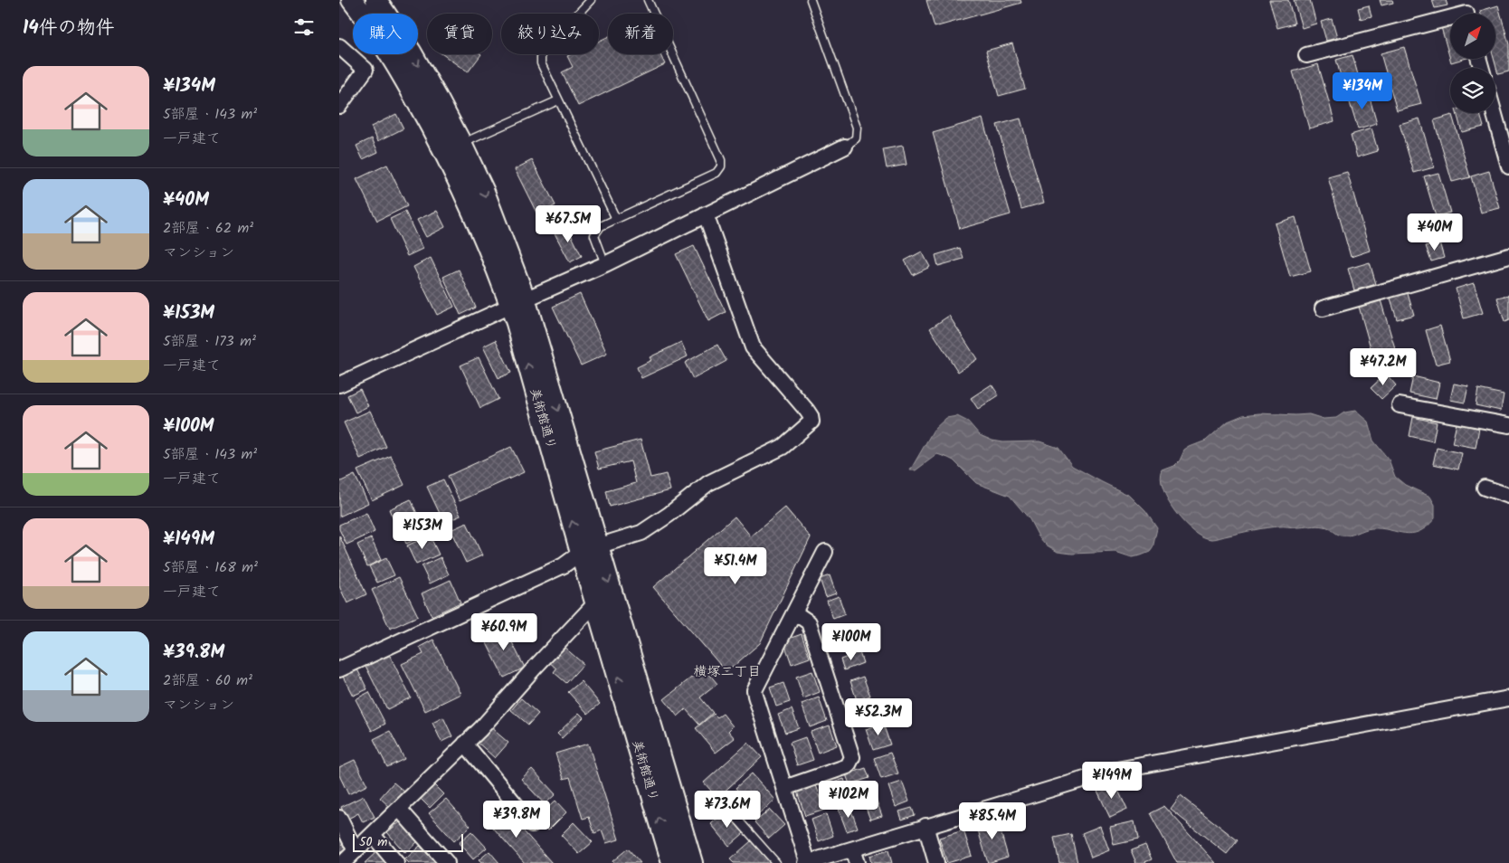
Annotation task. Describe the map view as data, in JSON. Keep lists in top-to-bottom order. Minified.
{"streets":{"street":["美術館通り"]},"districts":["横塚二丁目"],"scale_bar":"50 m","north":"top right","page":{"heading":"14件の物件","chip":["購入","賃貸","絞り込み","新着"],"list":[{"name":"¥134M","note":"5部屋 · 143 m² · 一戸建て"},{"name":"¥40M","note":"2部屋 · 62 m² · マンション"},{"name":"¥153M","note":"5部屋 · 173 m² · 一戸建て"},{"name":"¥100M","note":"5部屋 · 143 m² · 一戸建て"},{"name":"¥149M","note":"5部屋 · 168 m² · 一戸建て"},{"name":"¥39.8M","note":"2部屋 · 60 m² · マンション"}],"price":["¥134M","¥67.5M","¥40M","¥47.2M","¥153M","¥51.4M","¥60.9M","¥100M","¥52.3M","¥149M","¥102M","¥73.6M","¥39.8M","¥85.4M"],"scale":"50 m"}}
